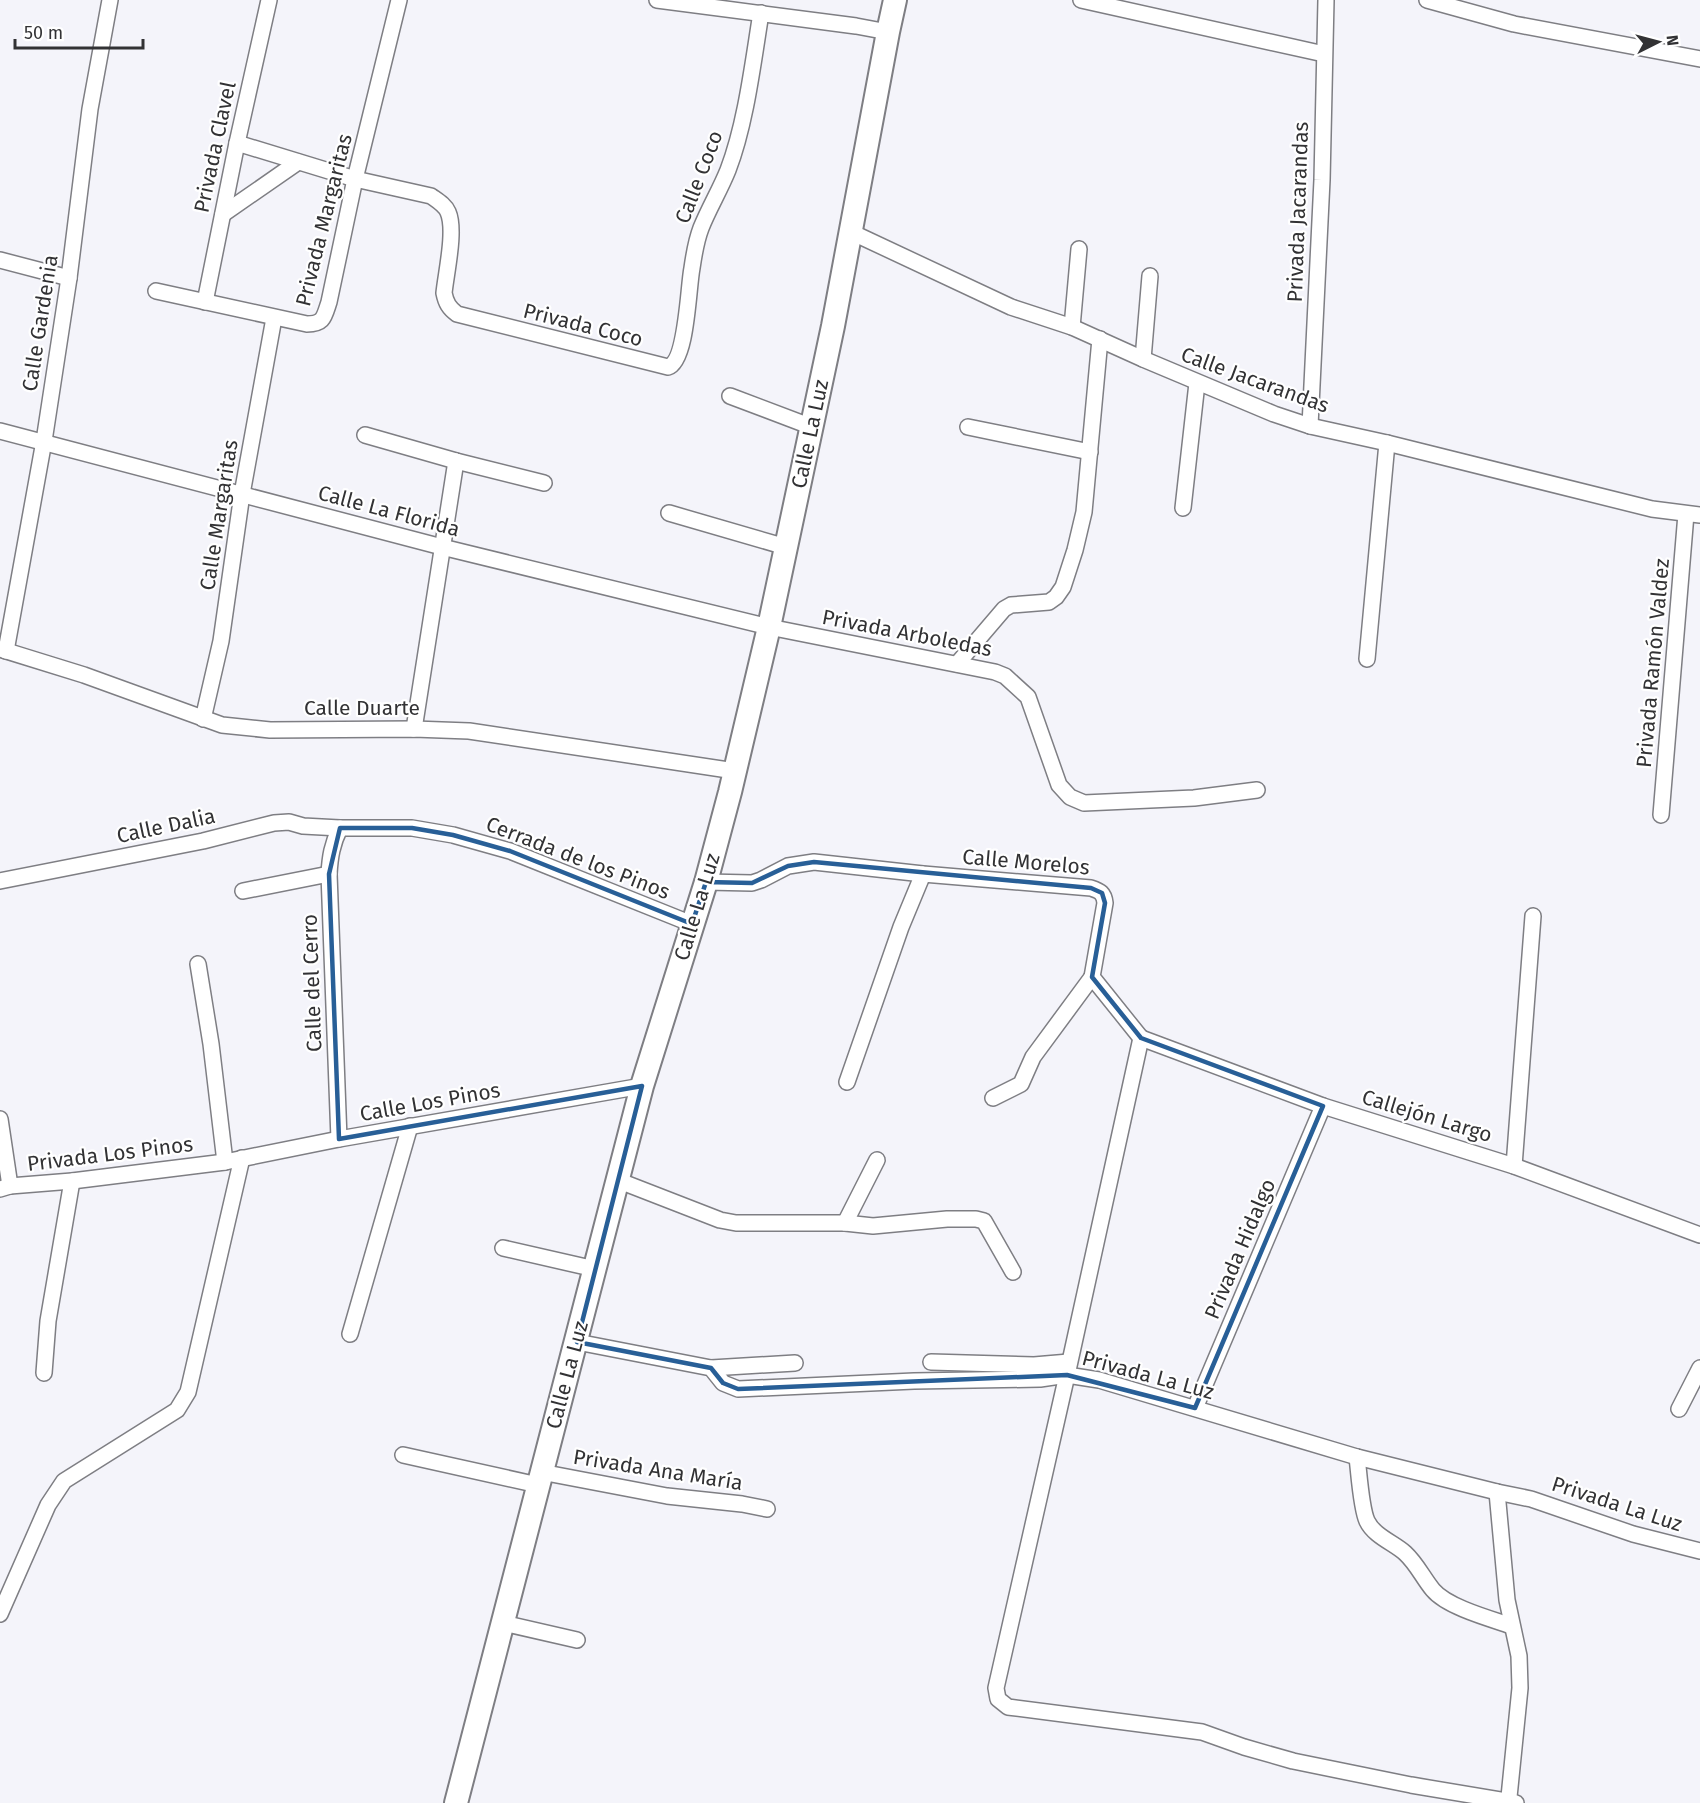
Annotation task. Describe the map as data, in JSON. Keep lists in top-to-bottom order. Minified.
{"streets":{"street":["Privada Clavel","Calle Coco","Privada Jacarandas","Privada Margaritas","Calle Gardenia","Privada Coco","Calle Jacarandas","Calle La Luz","Calle La Florida","Calle Margaritas","Privada Arboledas","Privada Ramón Valdez","Calle Duarte","Calle Dalia","Cerrada de los Pinos","Calle Morelos","Calle del Cerro","Calle Los Pinos","Callejón Largo","Privada Los Pinos","Privada Hidalgo","Privada La Luz","Privada Ana María"]},"crossings":[["Privada Clavel","Privada Margaritas"],["Calle Coco","Privada Coco"],["Privada Jacarandas","Calle Jacarandas"],["Privada Margaritas","Privada Coco"],["Privada Margaritas","Calle Margaritas"],["Calle Gardenia","Calle La Florida"],["Calle Gardenia","Calle Duarte"],["Calle Jacarandas","Calle La Luz"],["Calle Jacarandas","Privada Ramón Valdez"],["Calle La Luz","Calle La Florida"],["Calle La Luz","Privada Arboledas"],["Calle La Luz","Calle Duarte"],["Calle La Luz","Cerrada de los Pinos"],["Calle La Luz","Calle Morelos"],["Calle La Luz","Calle Los Pinos"],["Calle La Luz","Privada La Luz"],["Calle La Luz","Privada Ana María"],["Calle La Florida","Calle Margaritas"],["Calle La Florida","Privada Arboledas"],["Calle Margaritas","Calle Duarte"],["Calle Dalia","Cerrada de los Pinos"],["Calle Dalia","Calle del Cerro"],["Cerrada de los Pinos","Calle del Cerro"],["Calle del Cerro","Calle Los Pinos"],["Calle Los Pinos","Privada Los Pinos"],["Callejón Largo","Privada Hidalgo"],["Privada Hidalgo","Privada La Luz"]],"scale_bar":"50 m","north":"right"}
